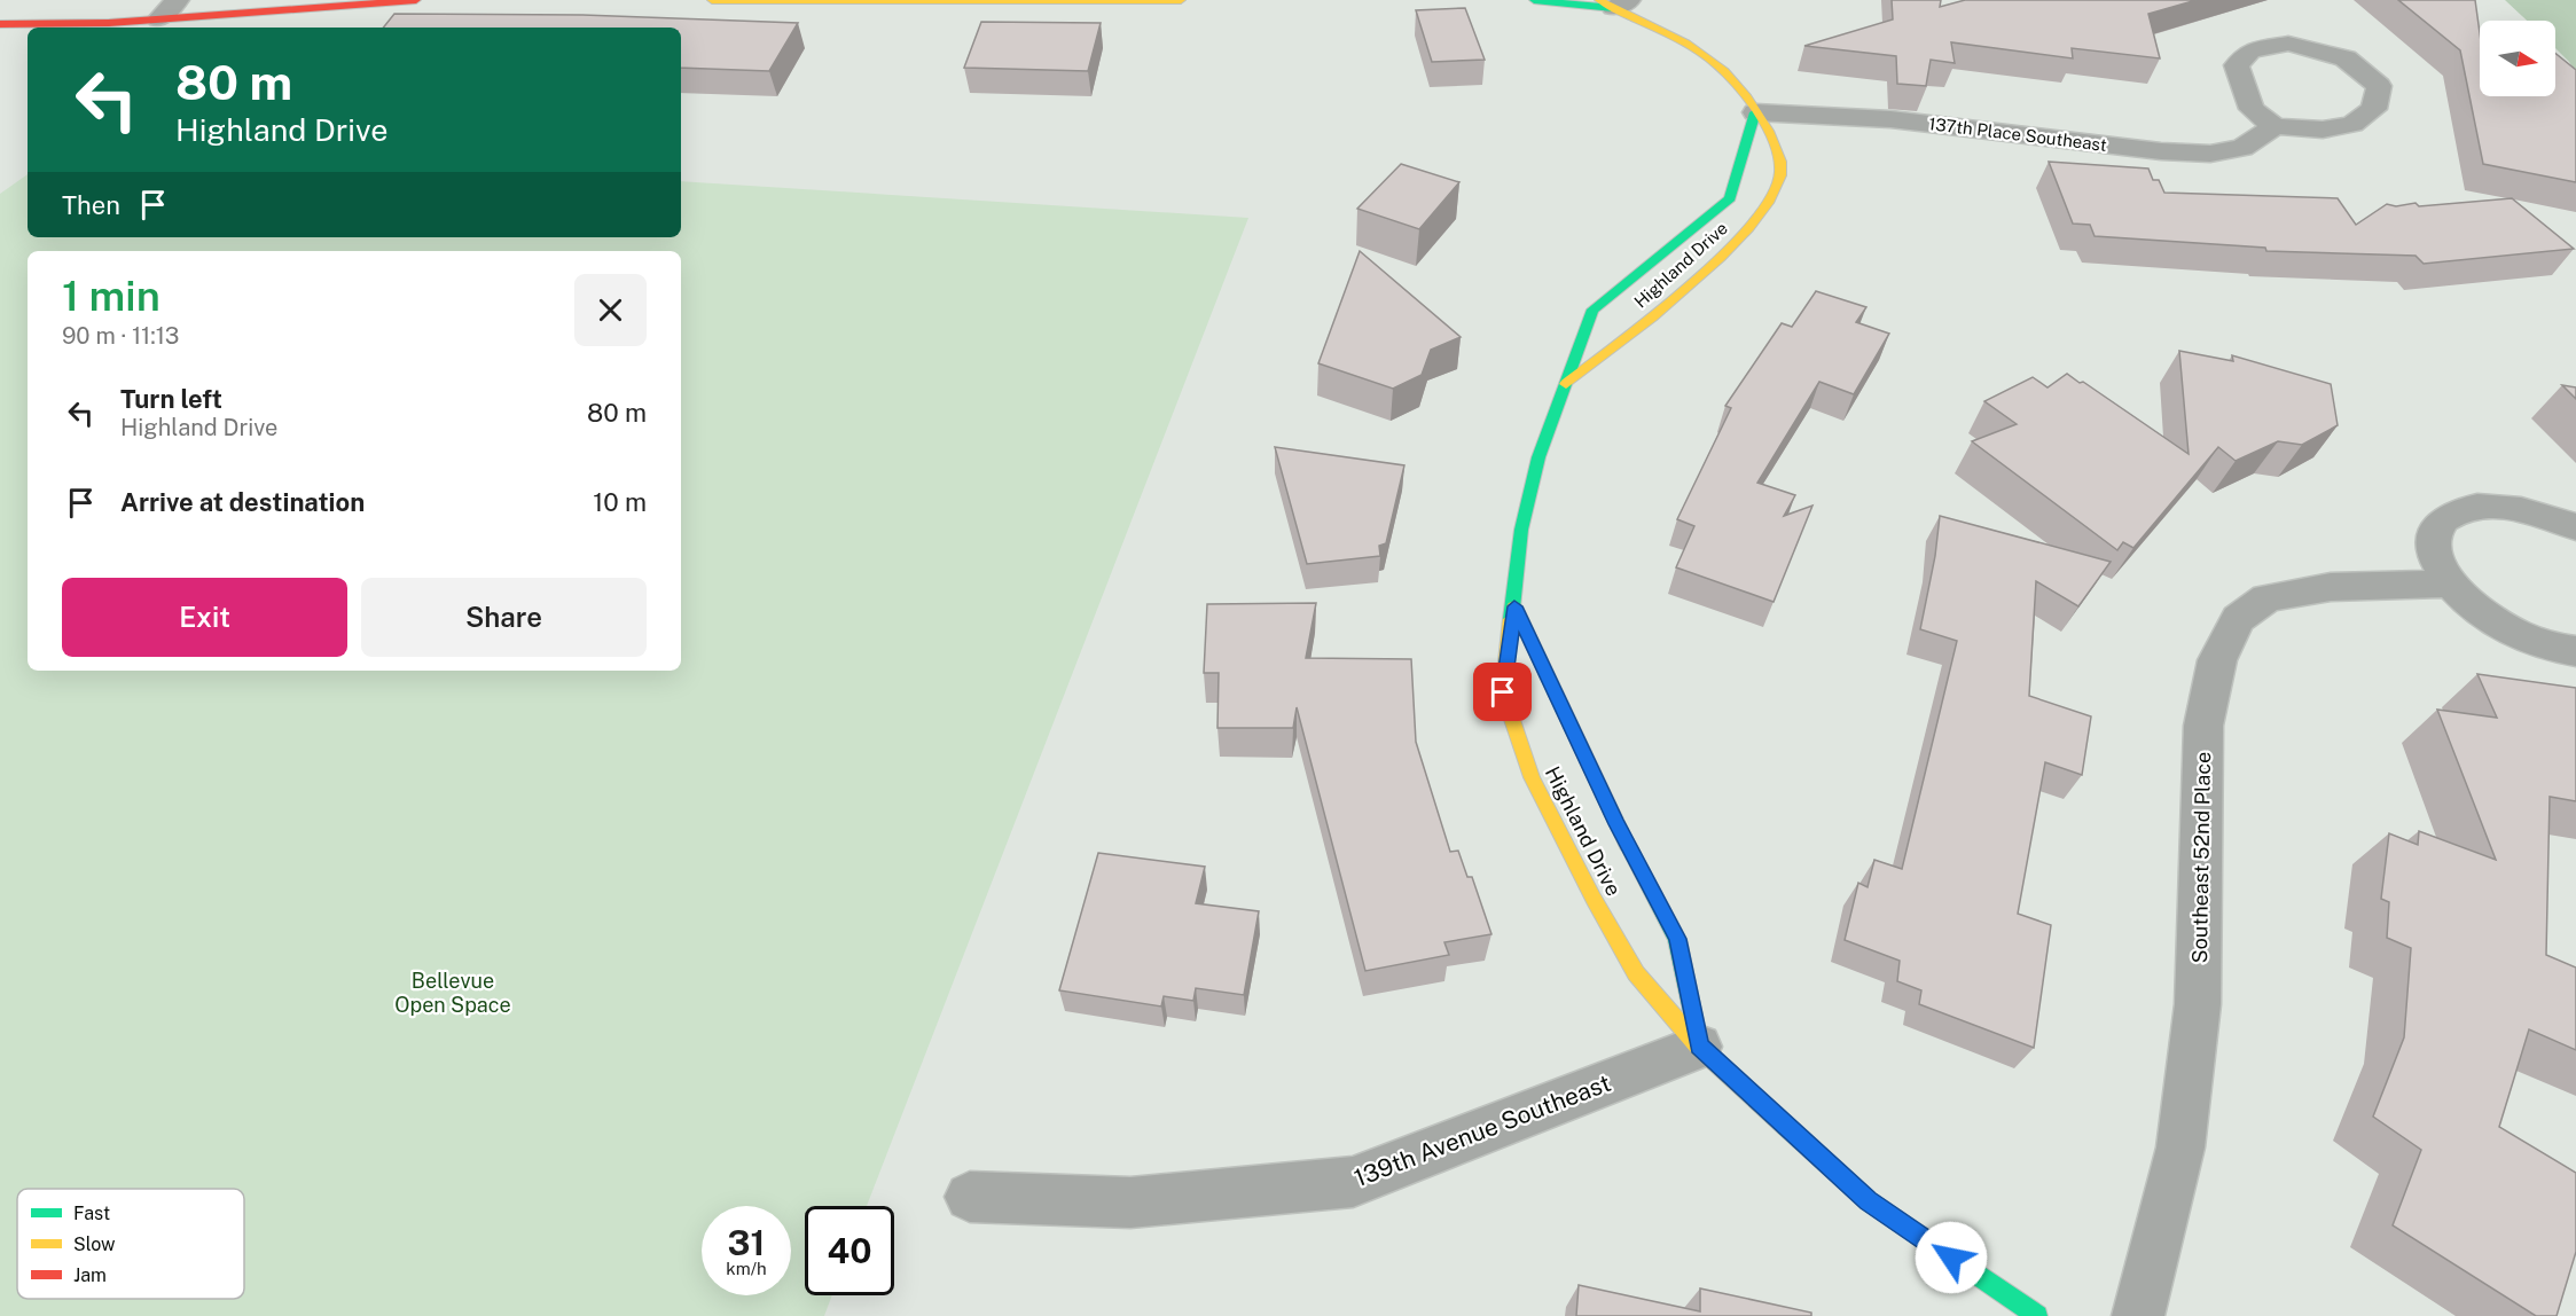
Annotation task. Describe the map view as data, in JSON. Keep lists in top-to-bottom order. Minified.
{"streets":{"street":["137th Place Southeast","Highland Drive","Southeast 52nd Place","139th Avenue Southeast"]},"crossings":[["137th Place Southeast","Highland Drive"],["Highland Drive","139th Avenue Southeast"]],"parks":["Bellevue Open Space"],"legend":["Fast","Slow","Jam"],"north":"right","page":{"turn":["80 m","Highland Drive"],"then":"Then","heading":["1 min","90 m · 11:13"],"list":[{"name":"Turn left","note":"Highland Drive","value":"80 m"},{"name":"Arrive at destination","value":"10 m"}],"buttons":["Exit","Share"],"speed":"31 km/h","limit":"40"}}
